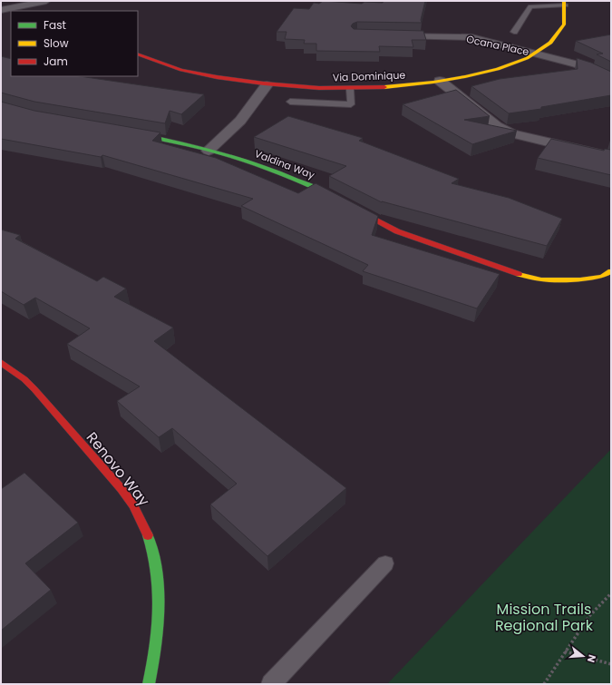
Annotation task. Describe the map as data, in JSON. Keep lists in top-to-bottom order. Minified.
{"streets":{"street":["Ocana Place","Via Dominique","Valdina Way","Renovo Way"]},"crossings":[["Ocana Place","Via Dominique"]],"parks":["Mission Trails Regional Park"],"legend":["Fast","Slow","Jam"],"north":"right"}
